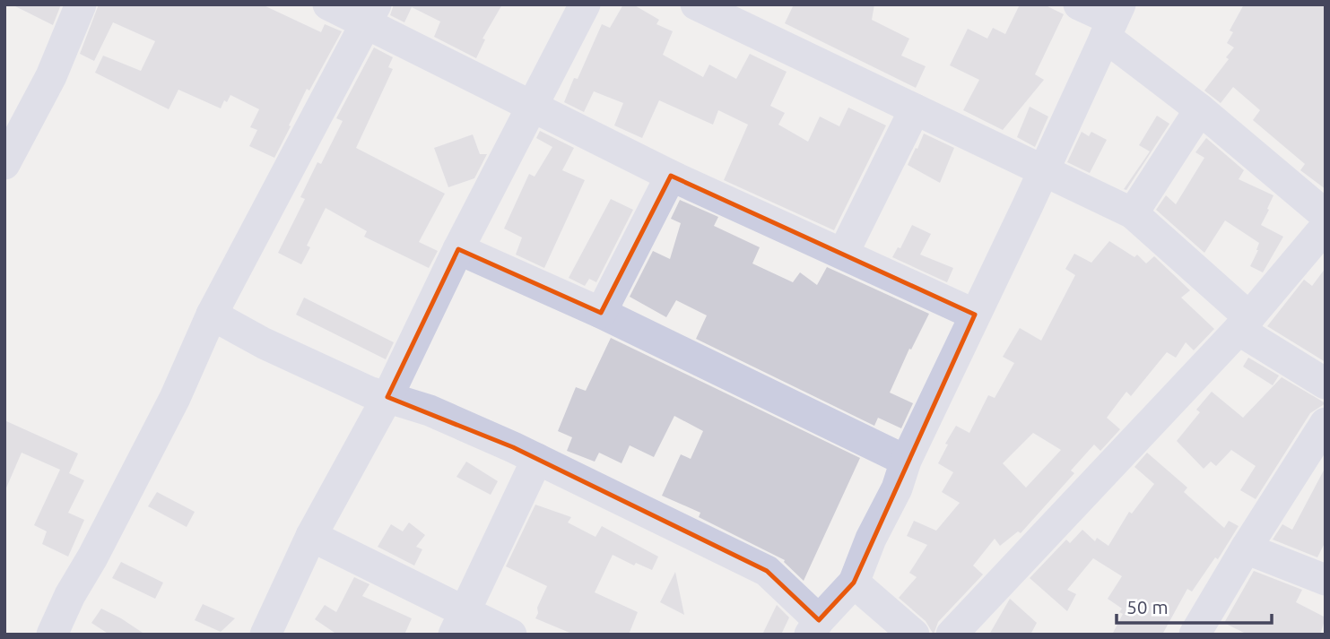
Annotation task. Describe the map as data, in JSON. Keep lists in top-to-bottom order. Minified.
{"scale_bar":"50 m"}
